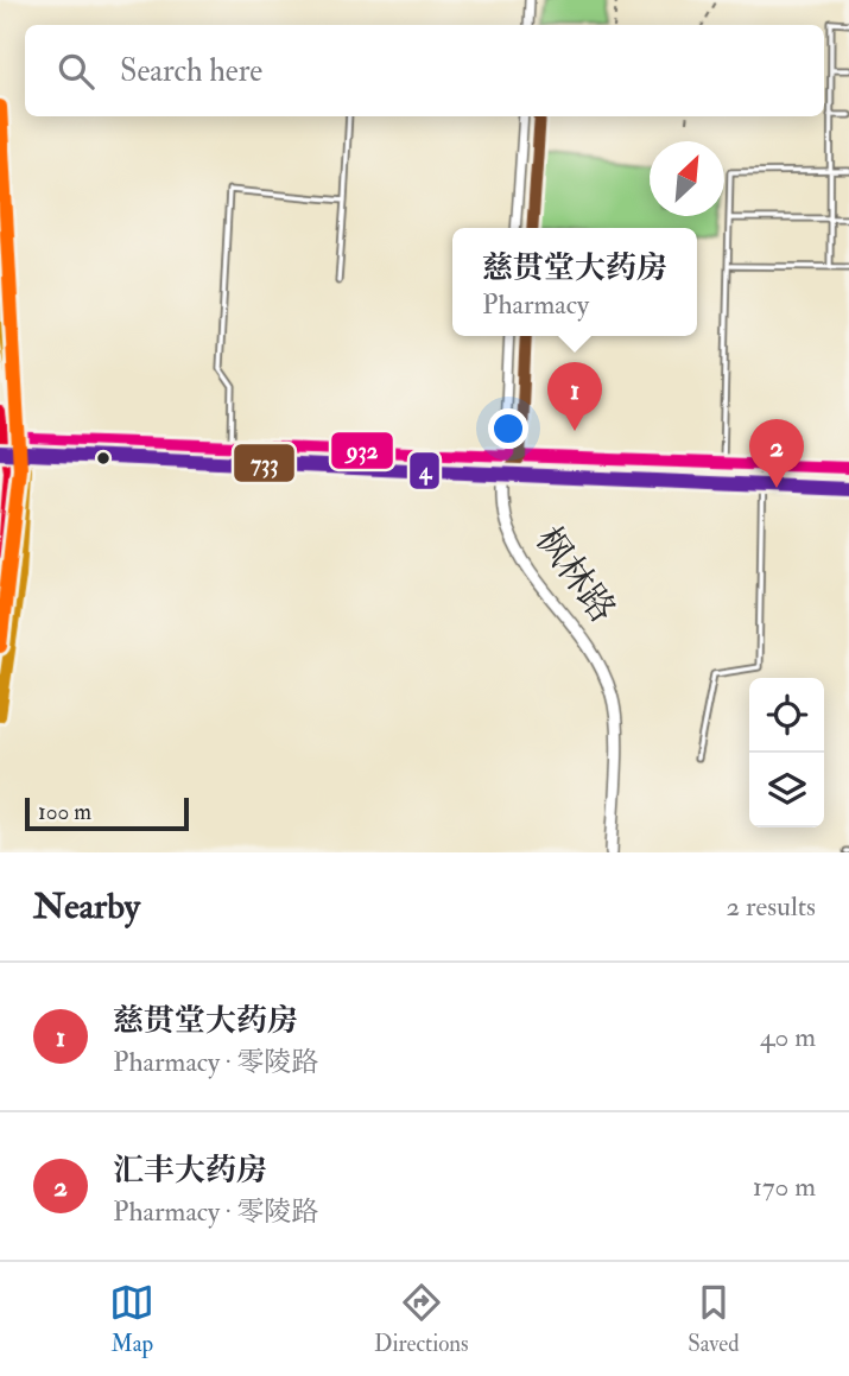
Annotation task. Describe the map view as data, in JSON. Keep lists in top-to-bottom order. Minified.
{"streets":{"street":["枫林路"]},"lines":["transit line 733","transit line 932","transit line 4"],"scale_bar":"100 m","north":"top right","page":{"search":"Search here","popup":["慈贯堂大药房","Pharmacy"],"pins":["1","2"],"scale":"100 m","heading":["Nearby","2 results"],"list":[{"mark":"1","name":"慈贯堂大药房","note":"Pharmacy · 零陵路","value":"40 m"},{"mark":"2","name":"汇丰大药房","note":"Pharmacy · 零陵路","value":"170 m"}],"nav":["Map","Directions","Saved"]}}
